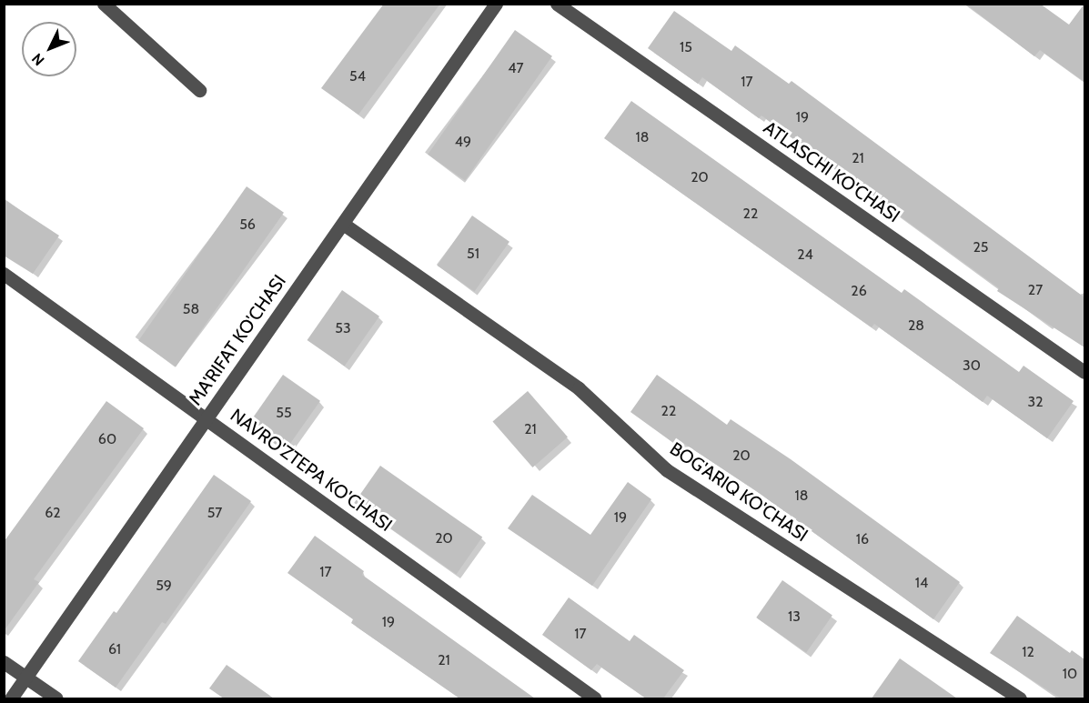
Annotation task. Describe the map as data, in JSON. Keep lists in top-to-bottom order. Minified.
{"streets":{"street":["ATLASCHI KO'CHASI","MA'RIFAT KO'CHASI","NAVRO'ZTEPA KO'CHASI","BOG'ARIQ KO'CHASI"]},"crossings":[["MA'RIFAT KO'CHASI","NAVRO'ZTEPA KO'CHASI"],["MA'RIFAT KO'CHASI","BOG'ARIQ KO'CHASI"]],"house_numbers":["15","47","54","17","19","18","49","21","20","22","56","25","51","24","27","26","58","28","53","30","32","22","55","21","60","20","18","62","57","19","20","16","17","14","59","13","19","17","61","12","21","10"],"north":"bottom left"}
